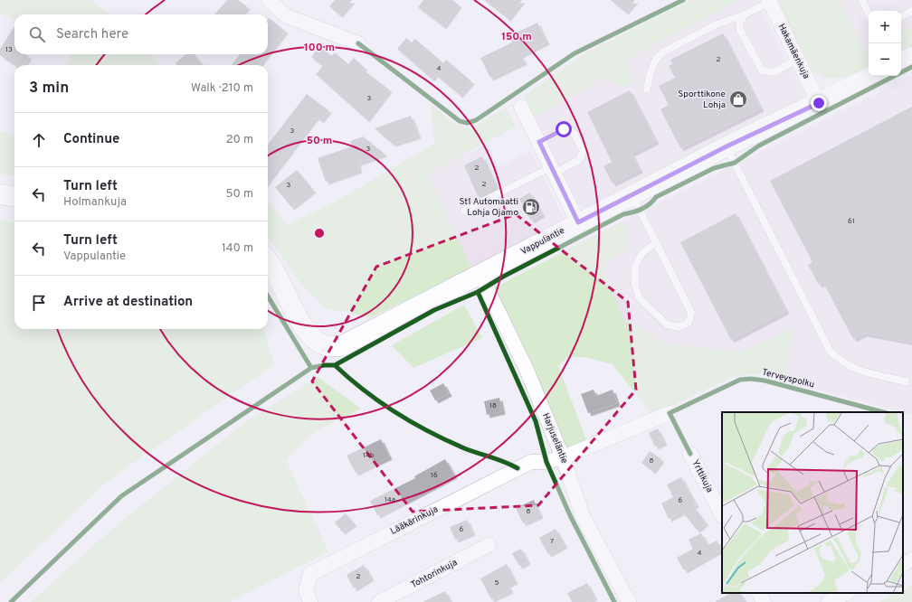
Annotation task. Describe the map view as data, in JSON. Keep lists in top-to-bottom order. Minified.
{"streets":{"street":["Hakamäenkuja","Vappulantie","Harjuseläntie","Yrttikuja","Lääkärinkuja","Tohtorinkuja"],"cycle path":["Terveyspolku"]},"crossings":[["Hakamäenkuja","Vappulantie"],["Vappulantie","Harjuseläntie"],["Harjuseläntie","Lääkärinkuja"]],"places":{"shop":["Sporttikone Lohja"],"fuel station":["St1 Automaatti Lohja Ojamo"]},"house_numbers":["13","2","4","3","3","3","2","2","3","61","18","14b","8","16","14a","6","8","6","7","4","2","5"],"page":{"map_buttons":["+","−"],"search":"Search here","heading":["3 min","Walk · 210 m"],"list":[["Continue","20 m"],["Turn left","Holmankuja","50 m"],["Turn left","Vappulantie","140 m"],"Arrive at destination"]},"rings":["150 m","100 m","50 m"]}
